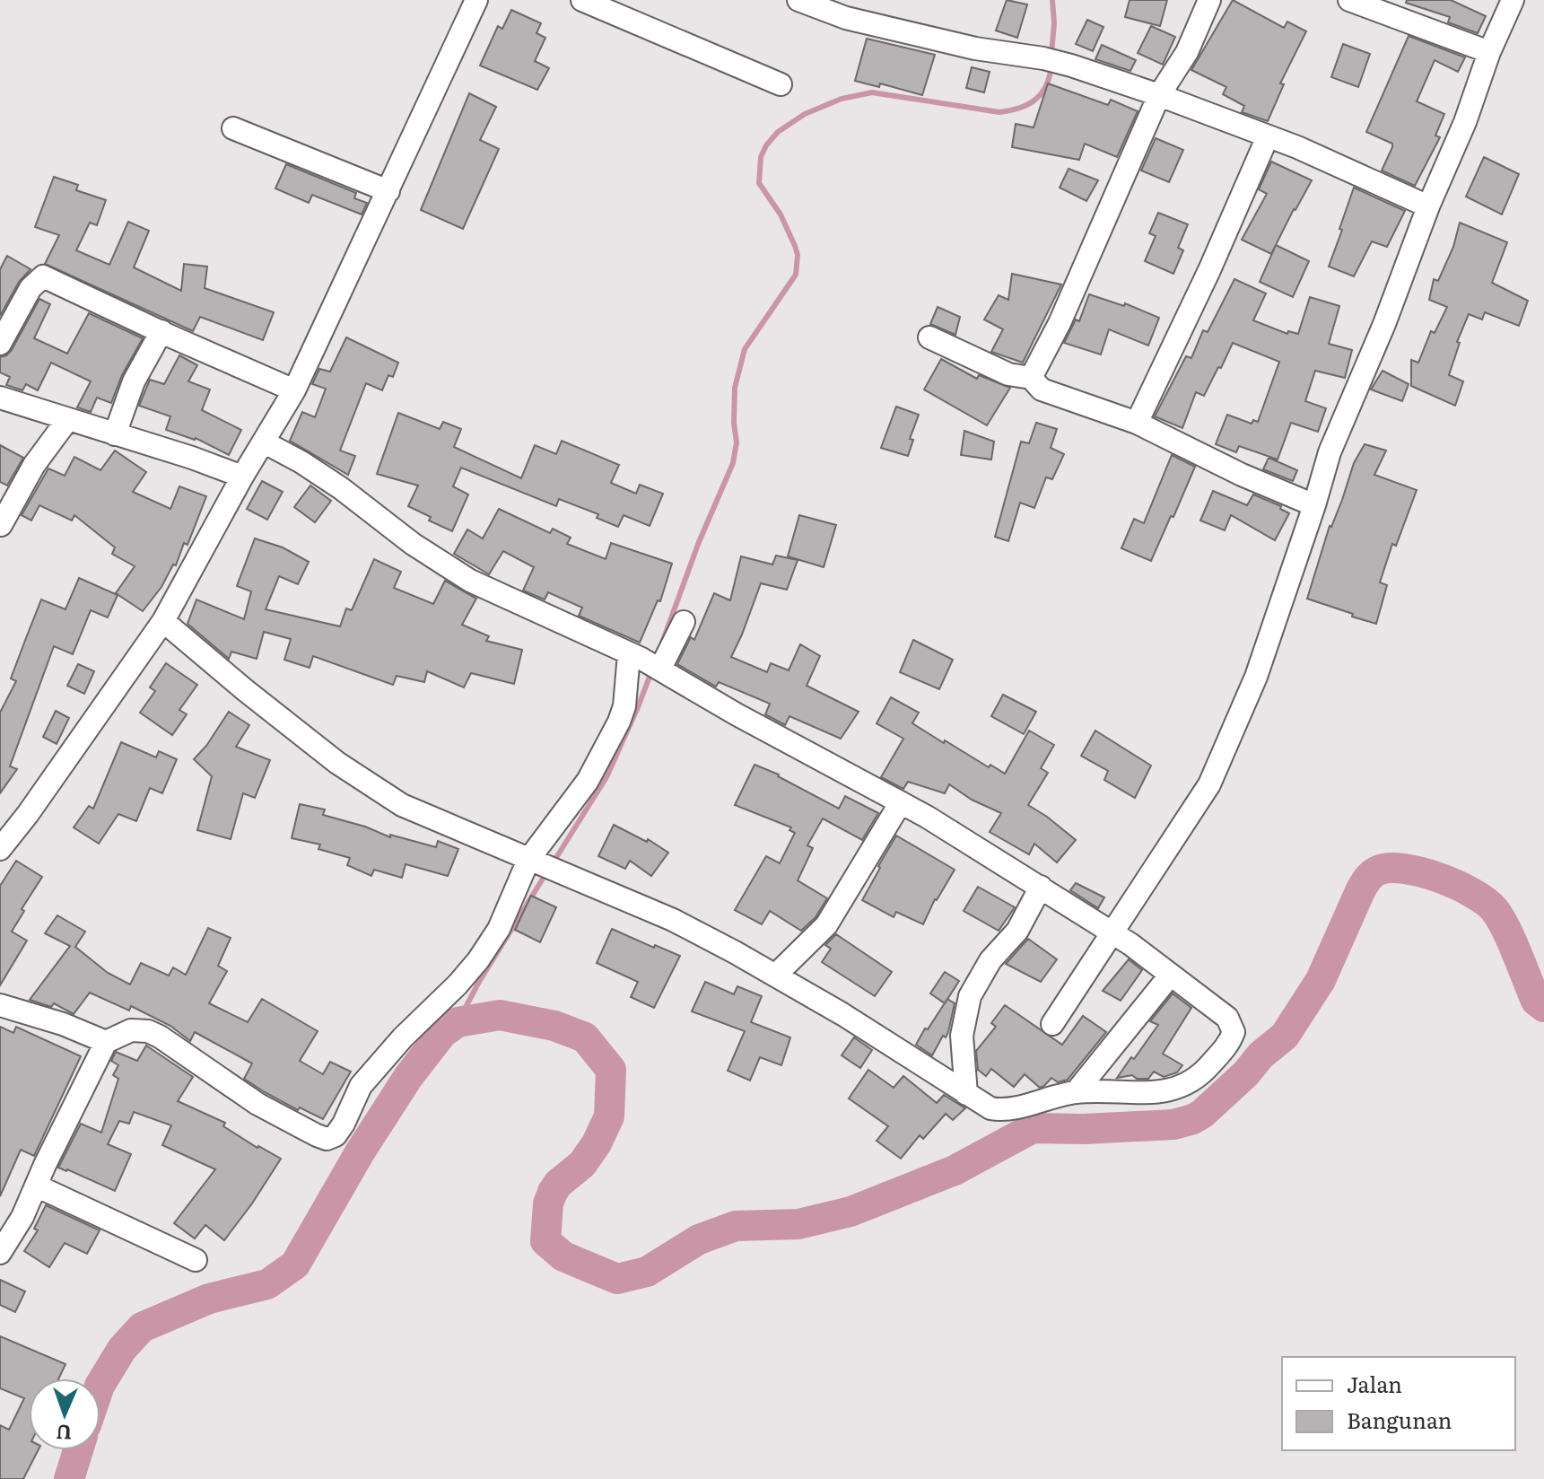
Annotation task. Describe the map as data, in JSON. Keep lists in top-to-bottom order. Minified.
{"legend":["Jalan","Bangunan"],"north":"bottom"}
